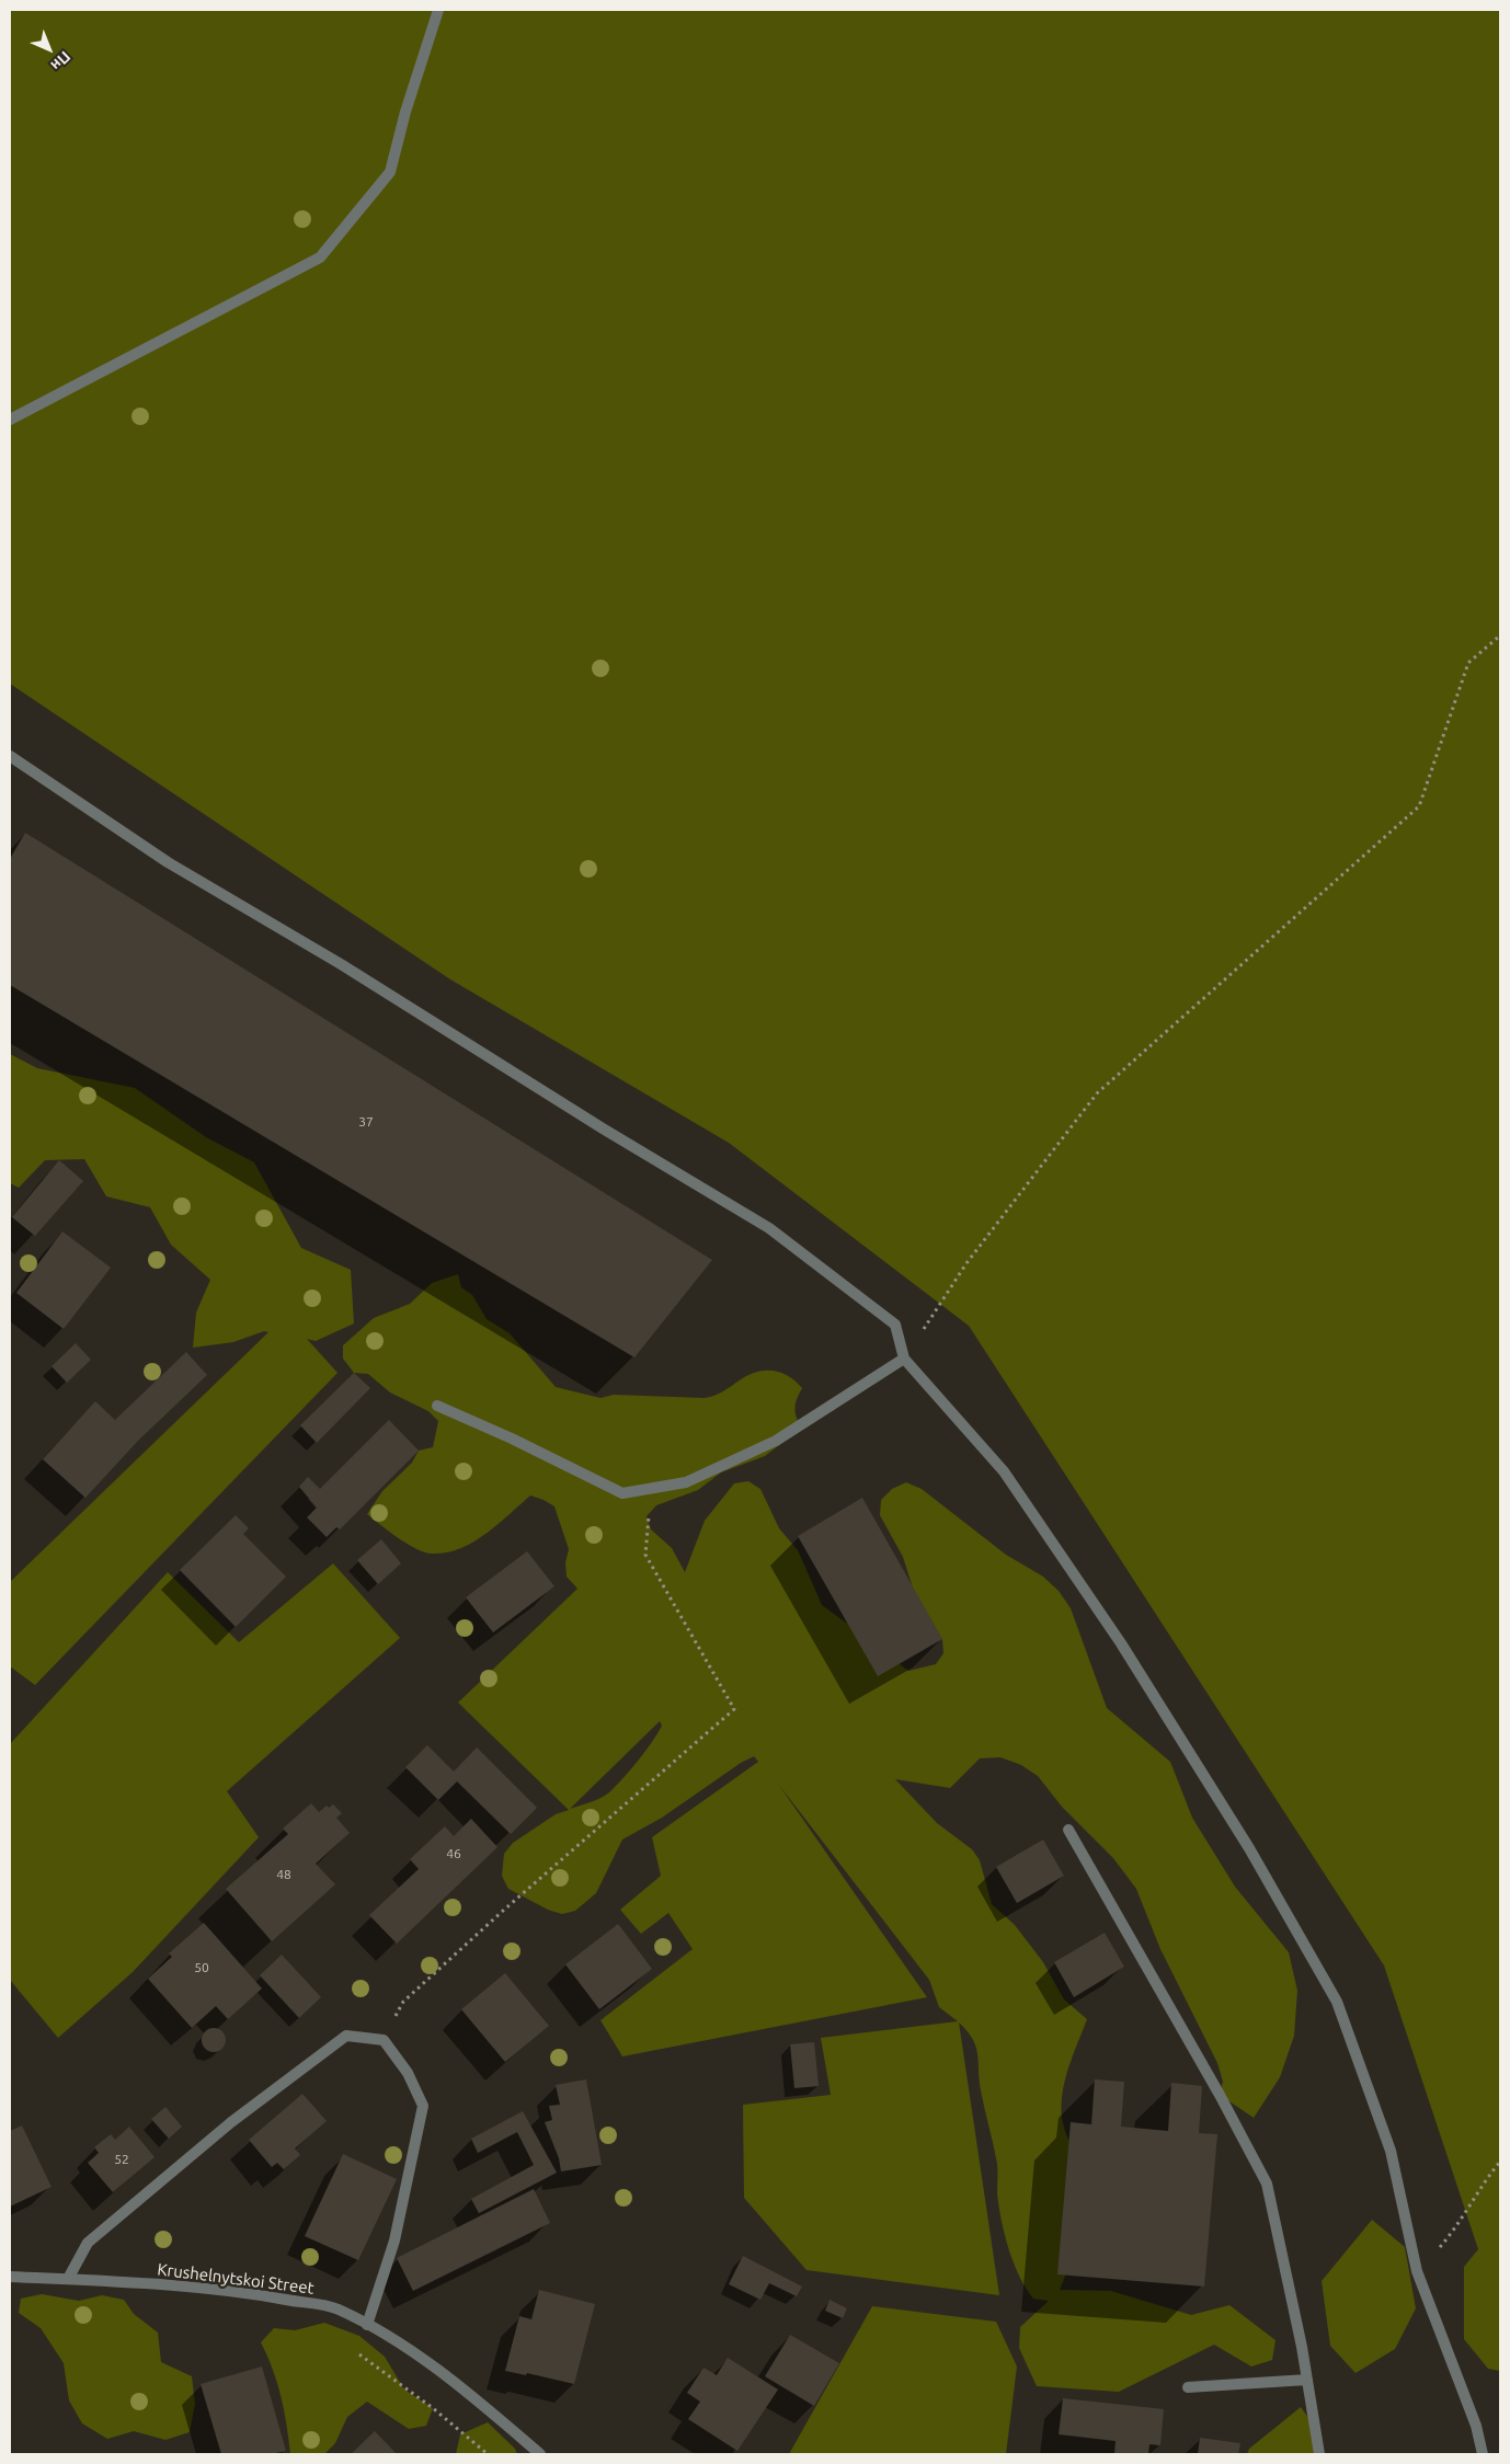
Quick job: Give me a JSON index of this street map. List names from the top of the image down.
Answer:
{
  "streets": {
    "street": ["Krushelnytskoi Street"]
  },
  "house_numbers": [
    "37",
    "46",
    "48",
    "50",
    "52"
  ],
  "north": "bottom right"
}
